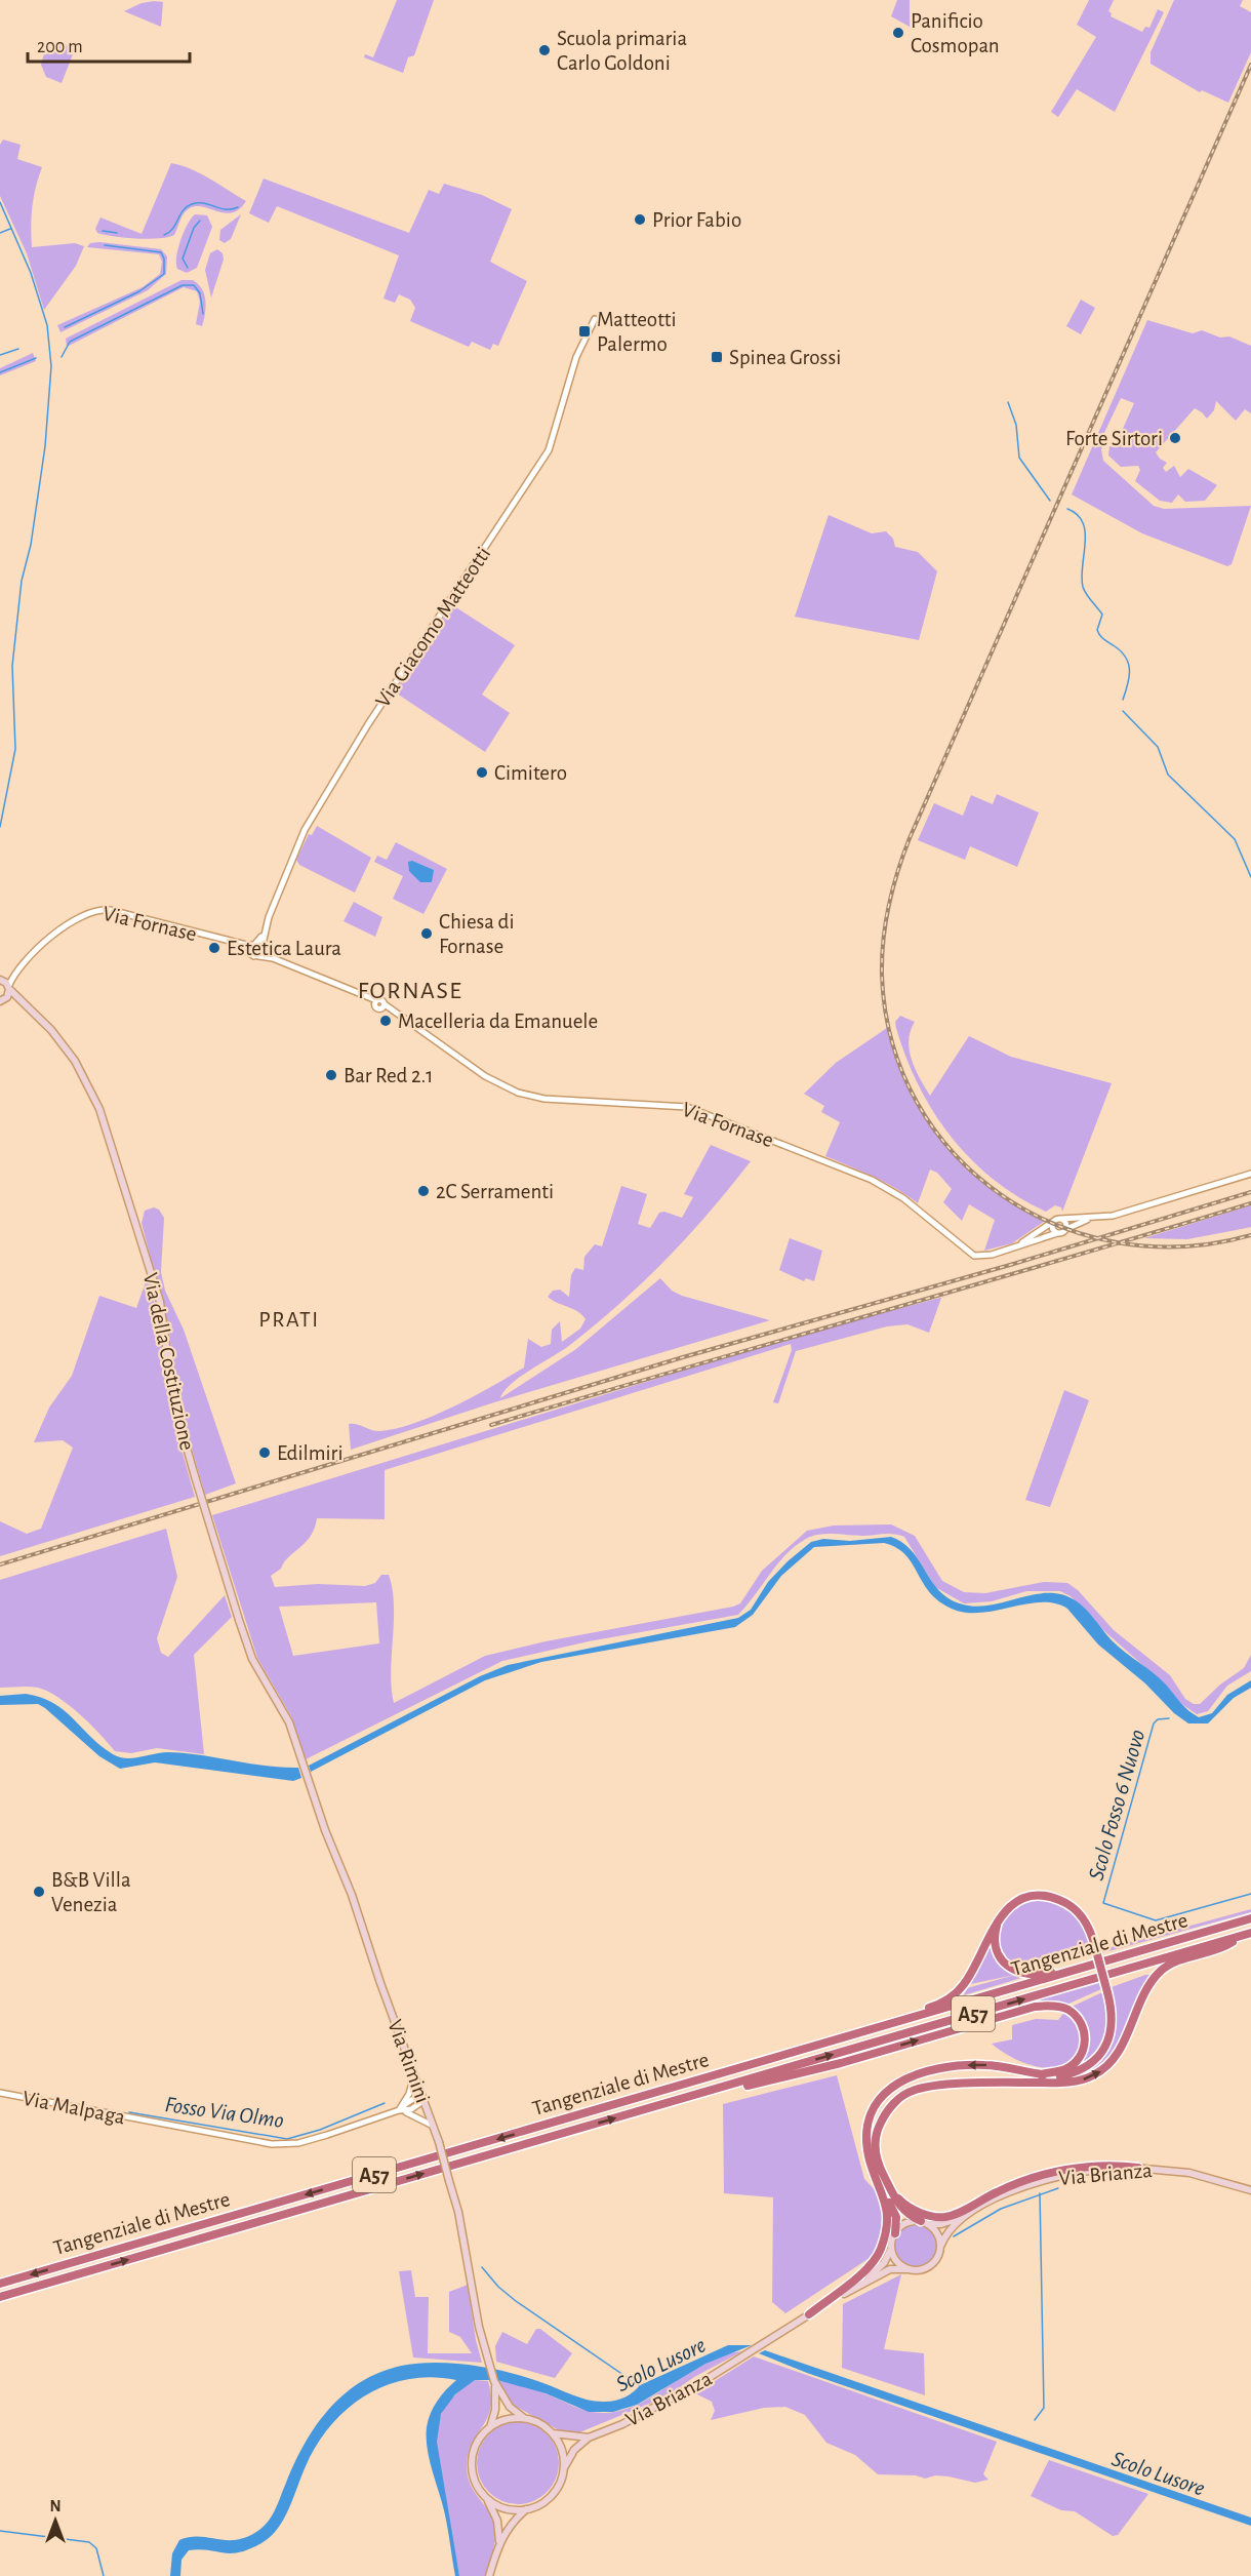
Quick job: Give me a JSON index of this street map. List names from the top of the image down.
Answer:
{
  "streets": {
    "highway": ["Tangenziale di Mestre", "A57"],
    "main road": ["Via della Costituzione", "Via Rimini", "Via Brianza"],
    "street": ["Via Giacomo Matteotti", "Via Fornase", "Via Malpaga"]
  },
  "crossings": [
    ["Via Giacomo Matteotti", "Via Fornase"],
    ["Via Fornase", "Via della Costituzione"],
    ["Via della Costituzione", "Via Rimini"],
    ["Tangenziale di Mestre", "A57"],
    ["A57", "Via Brianza"]
  ],
  "districts": ["FORNASE", "PRATI"],
  "water": ["Scolo Fosso 6 Nuovo", "Fosso Via Olmo", "Scolo Lusore"],
  "places": {
    "other": [
      "Panificio Cosmopan",
      "Scuola primaria Carlo Goldoni",
      "Prior Fabio",
      "Forte Sirtori",
      "Cimitero",
      "Chiesa di Fornase",
      "Estetica Laura",
      "Macelleria da Emanuele",
      "Bar Red 2.1",
      "2C Serramenti",
      "Edilmiri",
      "B&B Villa Venezia"
    ],
    "transit": ["Matteotti Palermo", "Spinea Grossi"]
  },
  "scale_bar": "200 m",
  "north": "top"
}
